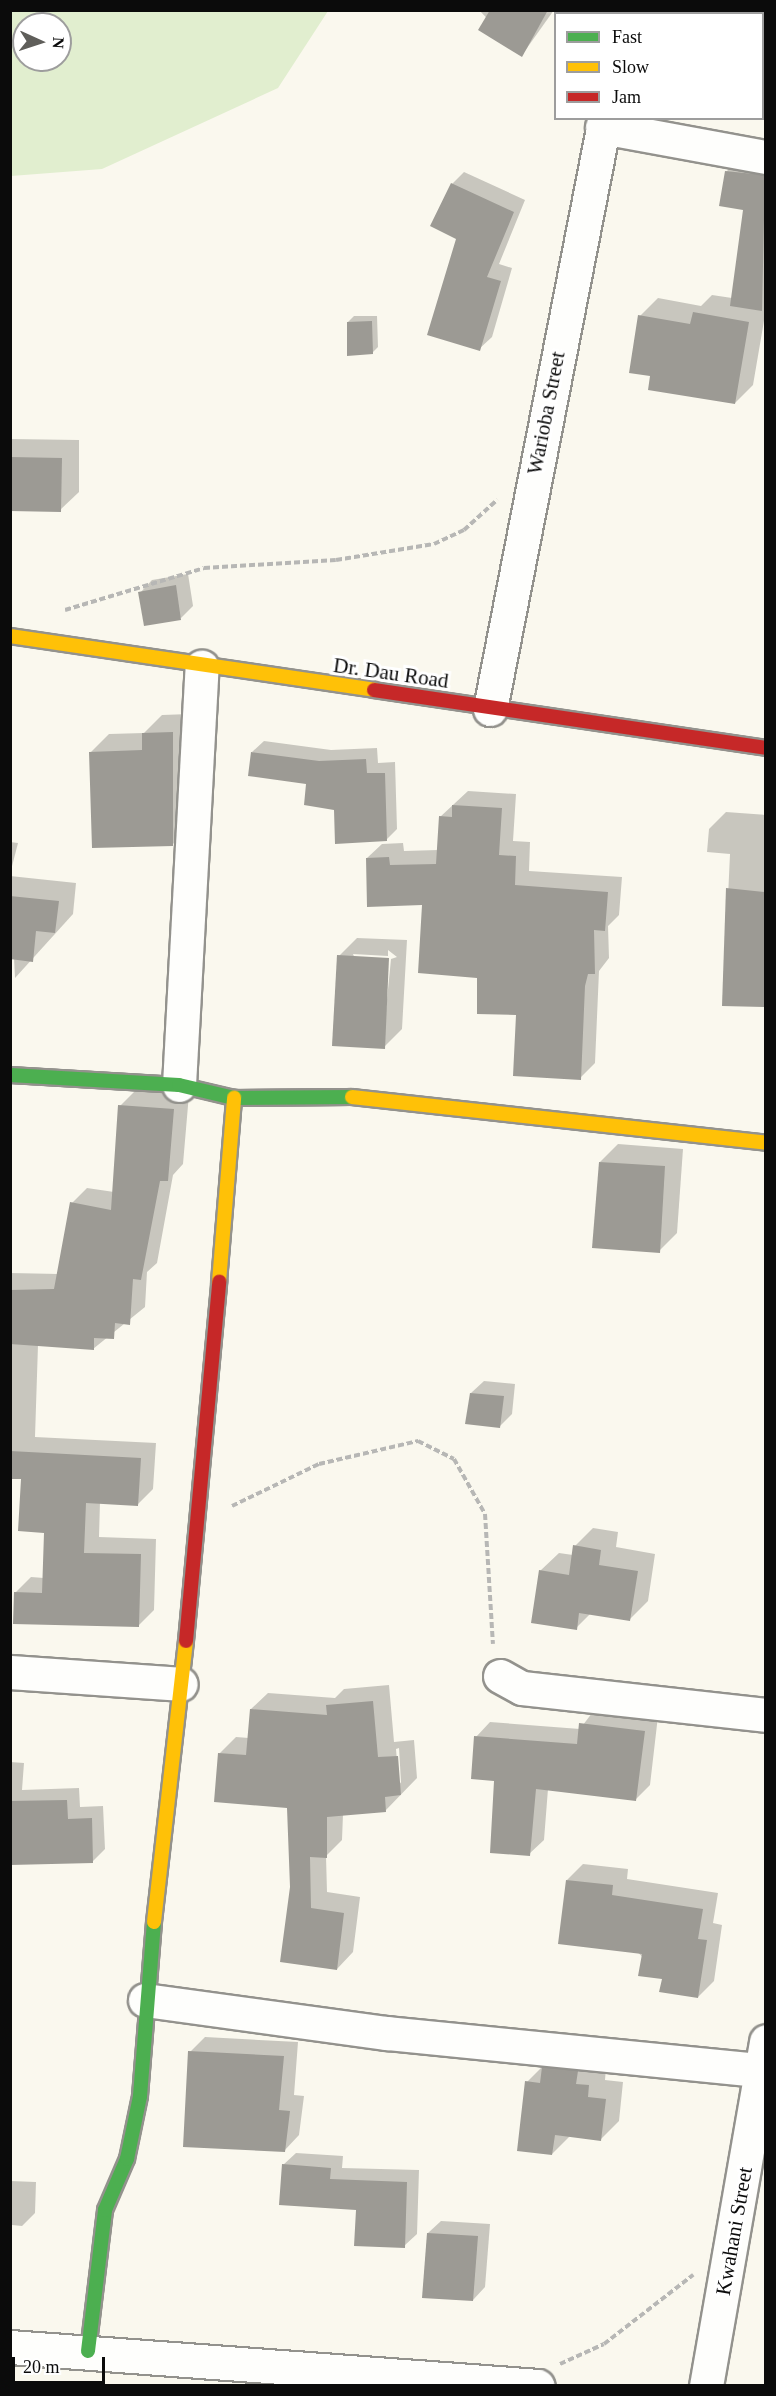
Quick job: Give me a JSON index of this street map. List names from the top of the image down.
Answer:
{
  "streets": {
    "street": ["Warioba Street", "Dr. Dau Road", "Kwahani Street"]
  },
  "crossings": [
    ["Warioba Street", "Dr. Dau Road"]
  ],
  "legend": ["Fast", "Slow", "Jam"],
  "scale_bar": "20 m",
  "north": "right"
}
